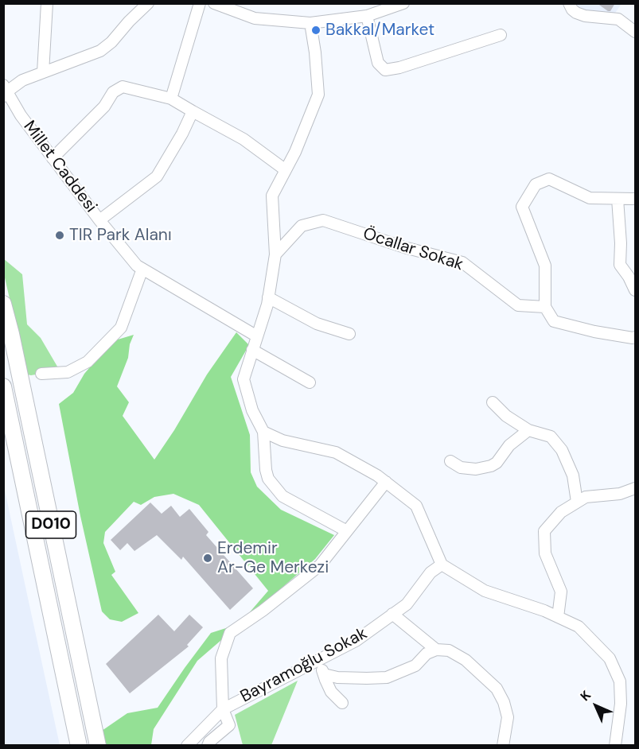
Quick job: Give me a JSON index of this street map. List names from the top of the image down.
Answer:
{
  "streets": {
    "highway": ["D010"],
    "street": ["Millet Caddesi", "Öcallar Sokak", "Bayramoğlu Sokak"]
  },
  "places": ["Bakkal/Market", "TIR Park Alanı", "Erdemir Ar-Ge Merkezi"],
  "north": "top left"
}
